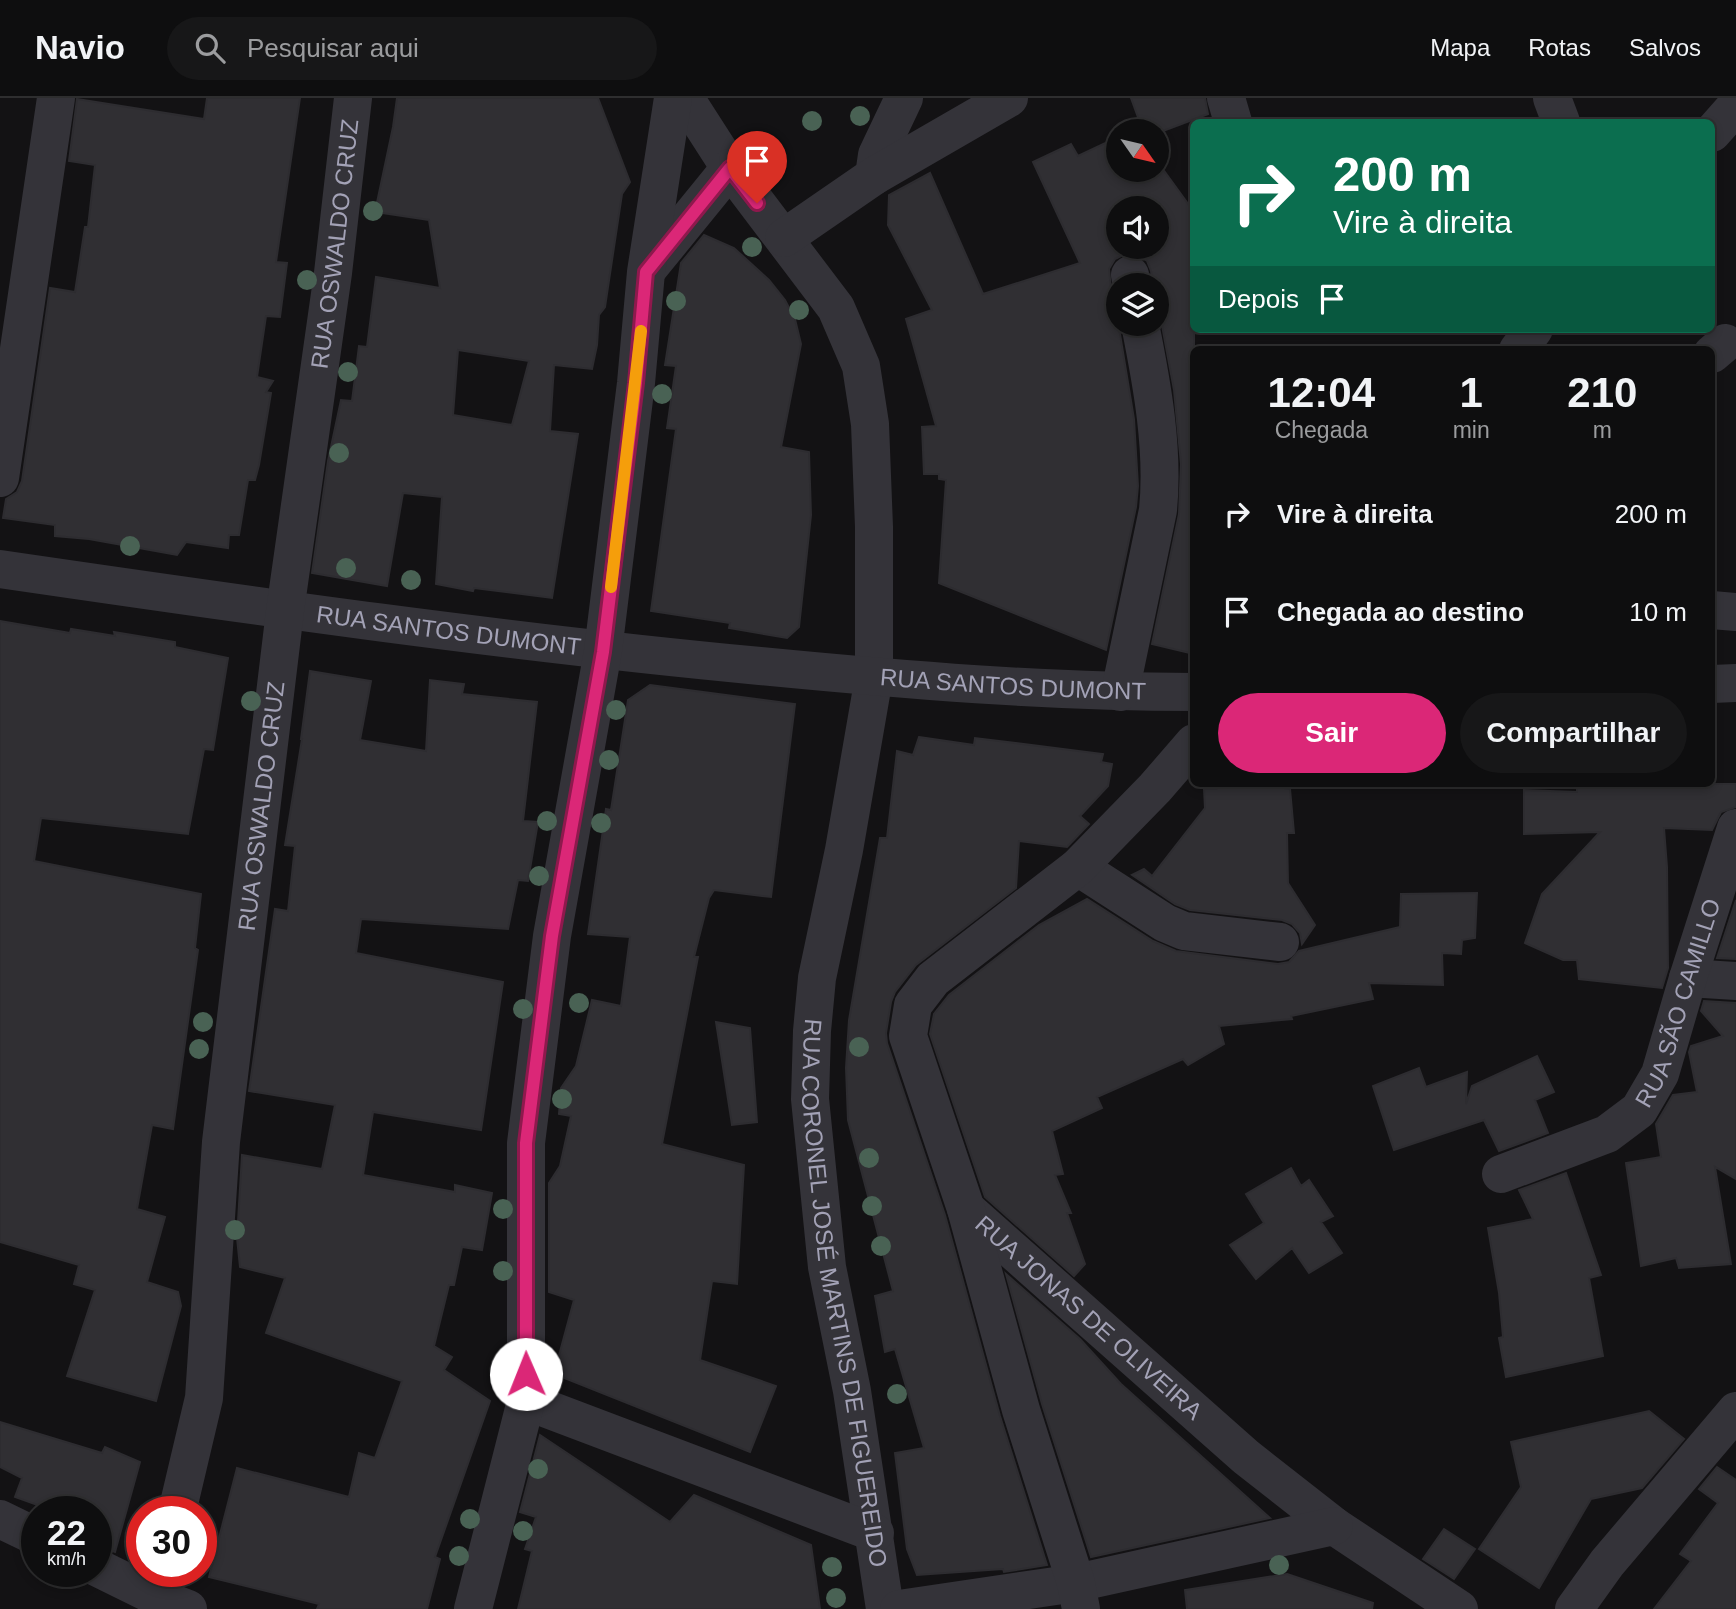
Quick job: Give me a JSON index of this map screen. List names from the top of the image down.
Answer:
{
  "streets": {
    "street": [
      "RUA OSWALDO CRUZ",
      "RUA SANTOS DUMONT",
      "RUA SÃO CAMILLO",
      "RUA CORONEL JOSÉ MARTINS DE FIGUEREIDO",
      "RUA JONAS DE OLIVEIRA"
    ]
  },
  "crossings": [
    ["RUA OSWALDO CRUZ", "RUA SANTOS DUMONT"],
    ["RUA SANTOS DUMONT", "RUA CORONEL JOSÉ MARTINS DE FIGUEREIDO"]
  ],
  "north": "bottom right",
  "page": {
    "header": "Navio",
    "search": "Pesquisar aqui",
    "nav": ["Mapa", "Rotas", "Salvos"],
    "turn": ["200 m", "Vire à direita"],
    "then": "Depois",
    "eta": [
      "12:04",
      "Chegada",
      "1",
      "min",
      "210",
      "m"
    ],
    "list": [
      {
        "name": "Vire à direita",
        "value": "200 m"
      },
      {
        "name": "Chegada ao destino",
        "value": "10 m"
      }
    ],
    "buttons": ["Sair", "Compartilhar"],
    "speed": "22 km/h",
    "limit": "30"
  }
}
